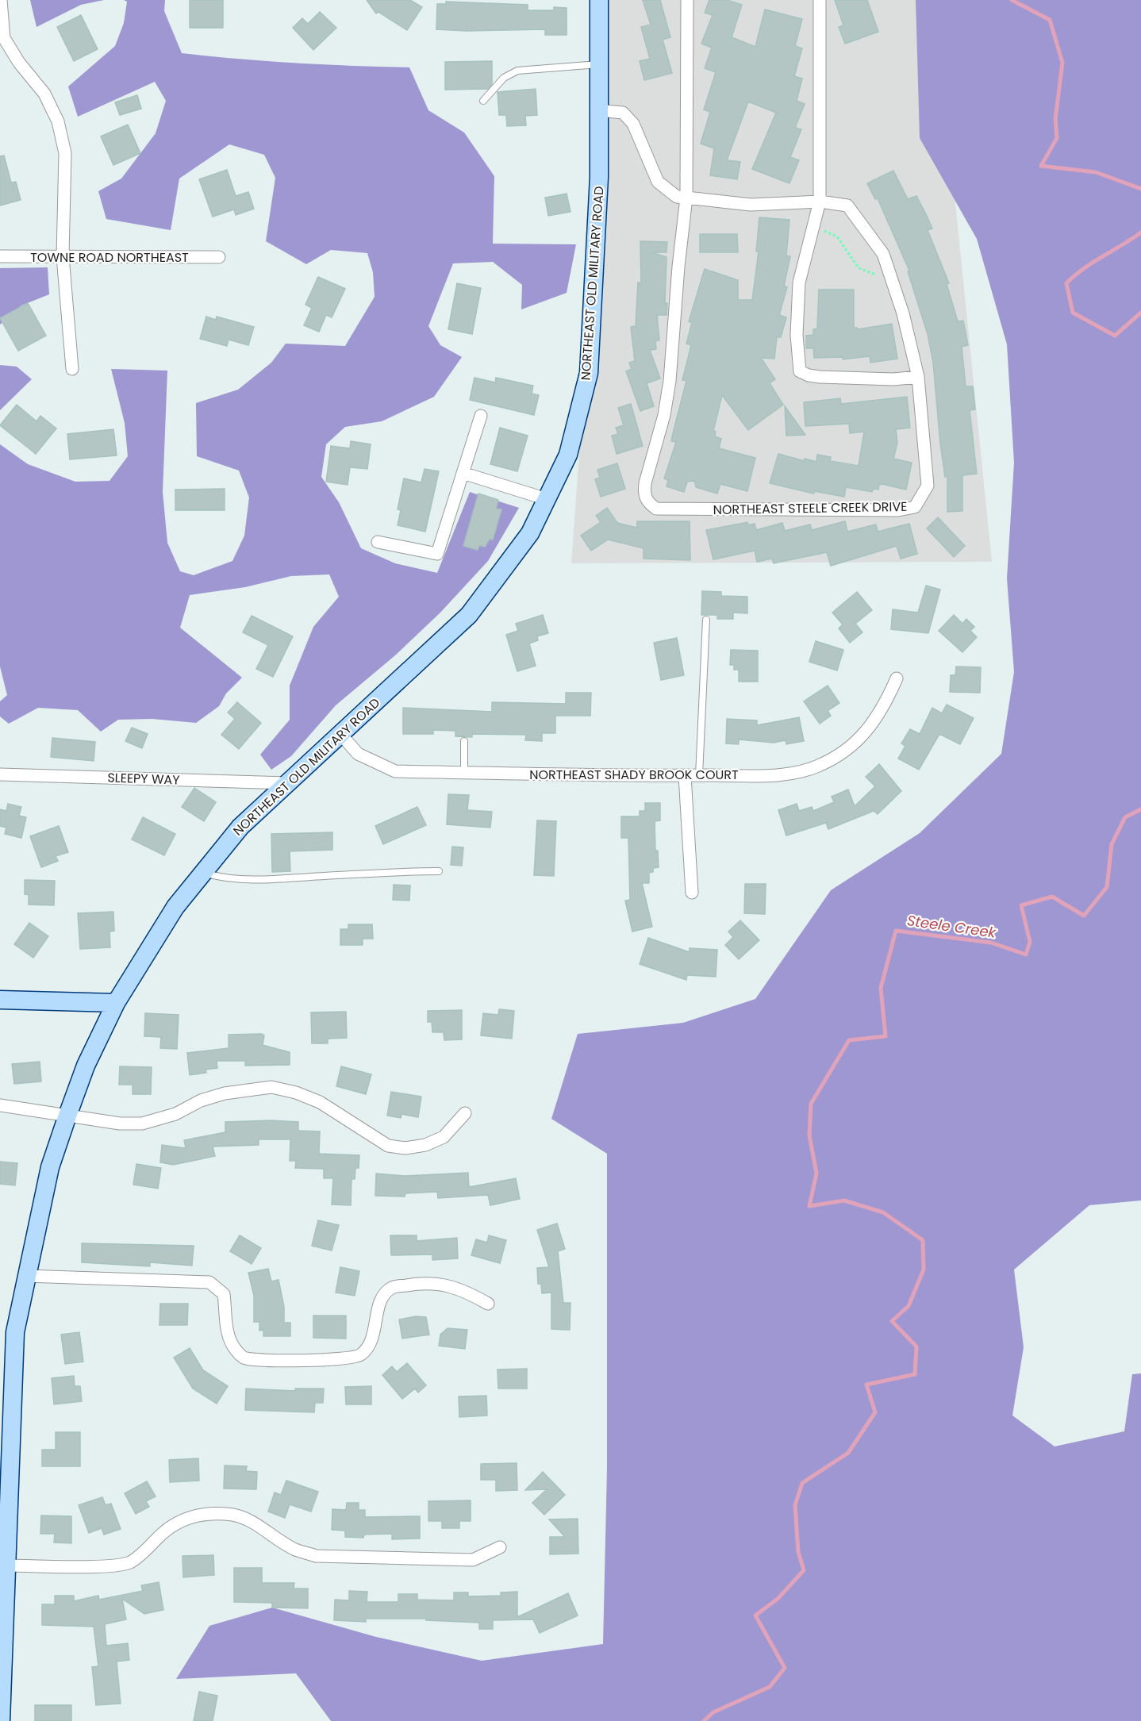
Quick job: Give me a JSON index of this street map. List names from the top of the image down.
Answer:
{
  "streets": {
    "street": [
      "TOWNE ROAD NORTHEAST",
      "NORTHEAST OLD MILITARY ROAD",
      "NORTHEAST STEELE CREEK DRIVE",
      "NORTHEAST SHADY BROOK COURT",
      "SLEEPY WAY"
    ]
  },
  "crossings": [
    ["NORTHEAST OLD MILITARY ROAD", "NORTHEAST STEELE CREEK DRIVE"],
    ["NORTHEAST OLD MILITARY ROAD", "NORTHEAST SHADY BROOK COURT"],
    ["NORTHEAST OLD MILITARY ROAD", "SLEEPY WAY"]
  ],
  "water": ["Steele Creek"]
}
